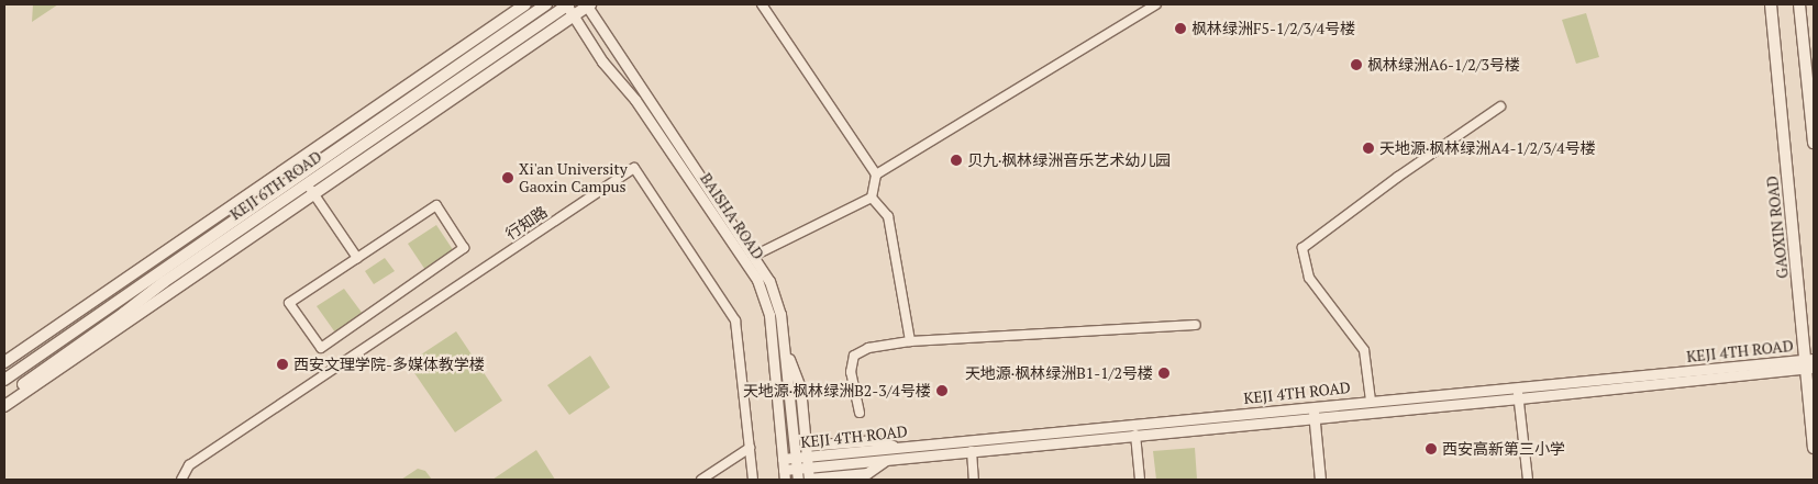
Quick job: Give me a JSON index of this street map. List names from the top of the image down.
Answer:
{
  "streets": {
    "main road": ["KEJI 6TH ROAD", "GAOXIN ROAD"],
    "street": ["BAISHA ROAD", "行知路", "KEJI 4TH ROAD"]
  },
  "crossings": [
    ["KEJI 6TH ROAD", "BAISHA ROAD"],
    ["BAISHA ROAD", "KEJI 4TH ROAD"],
    ["GAOXIN ROAD", "KEJI 4TH ROAD"]
  ],
  "places": [
    "枫林绿洲F5-1/2/3/4号楼",
    "枫林绿洲A6-1/2/3号楼",
    "天地源·枫林绿洲A4-1/2/3/4号楼",
    "贝九·枫林绿洲音乐艺术幼儿园",
    "Xi'an University Gaoxin Campus",
    "西安文理学院-多媒体教学楼",
    "天地源·枫林绿洲B1-1/2号楼",
    "天地源·枫林绿洲B2-3/4号楼",
    "西安高新第三小学"
  ]
}
